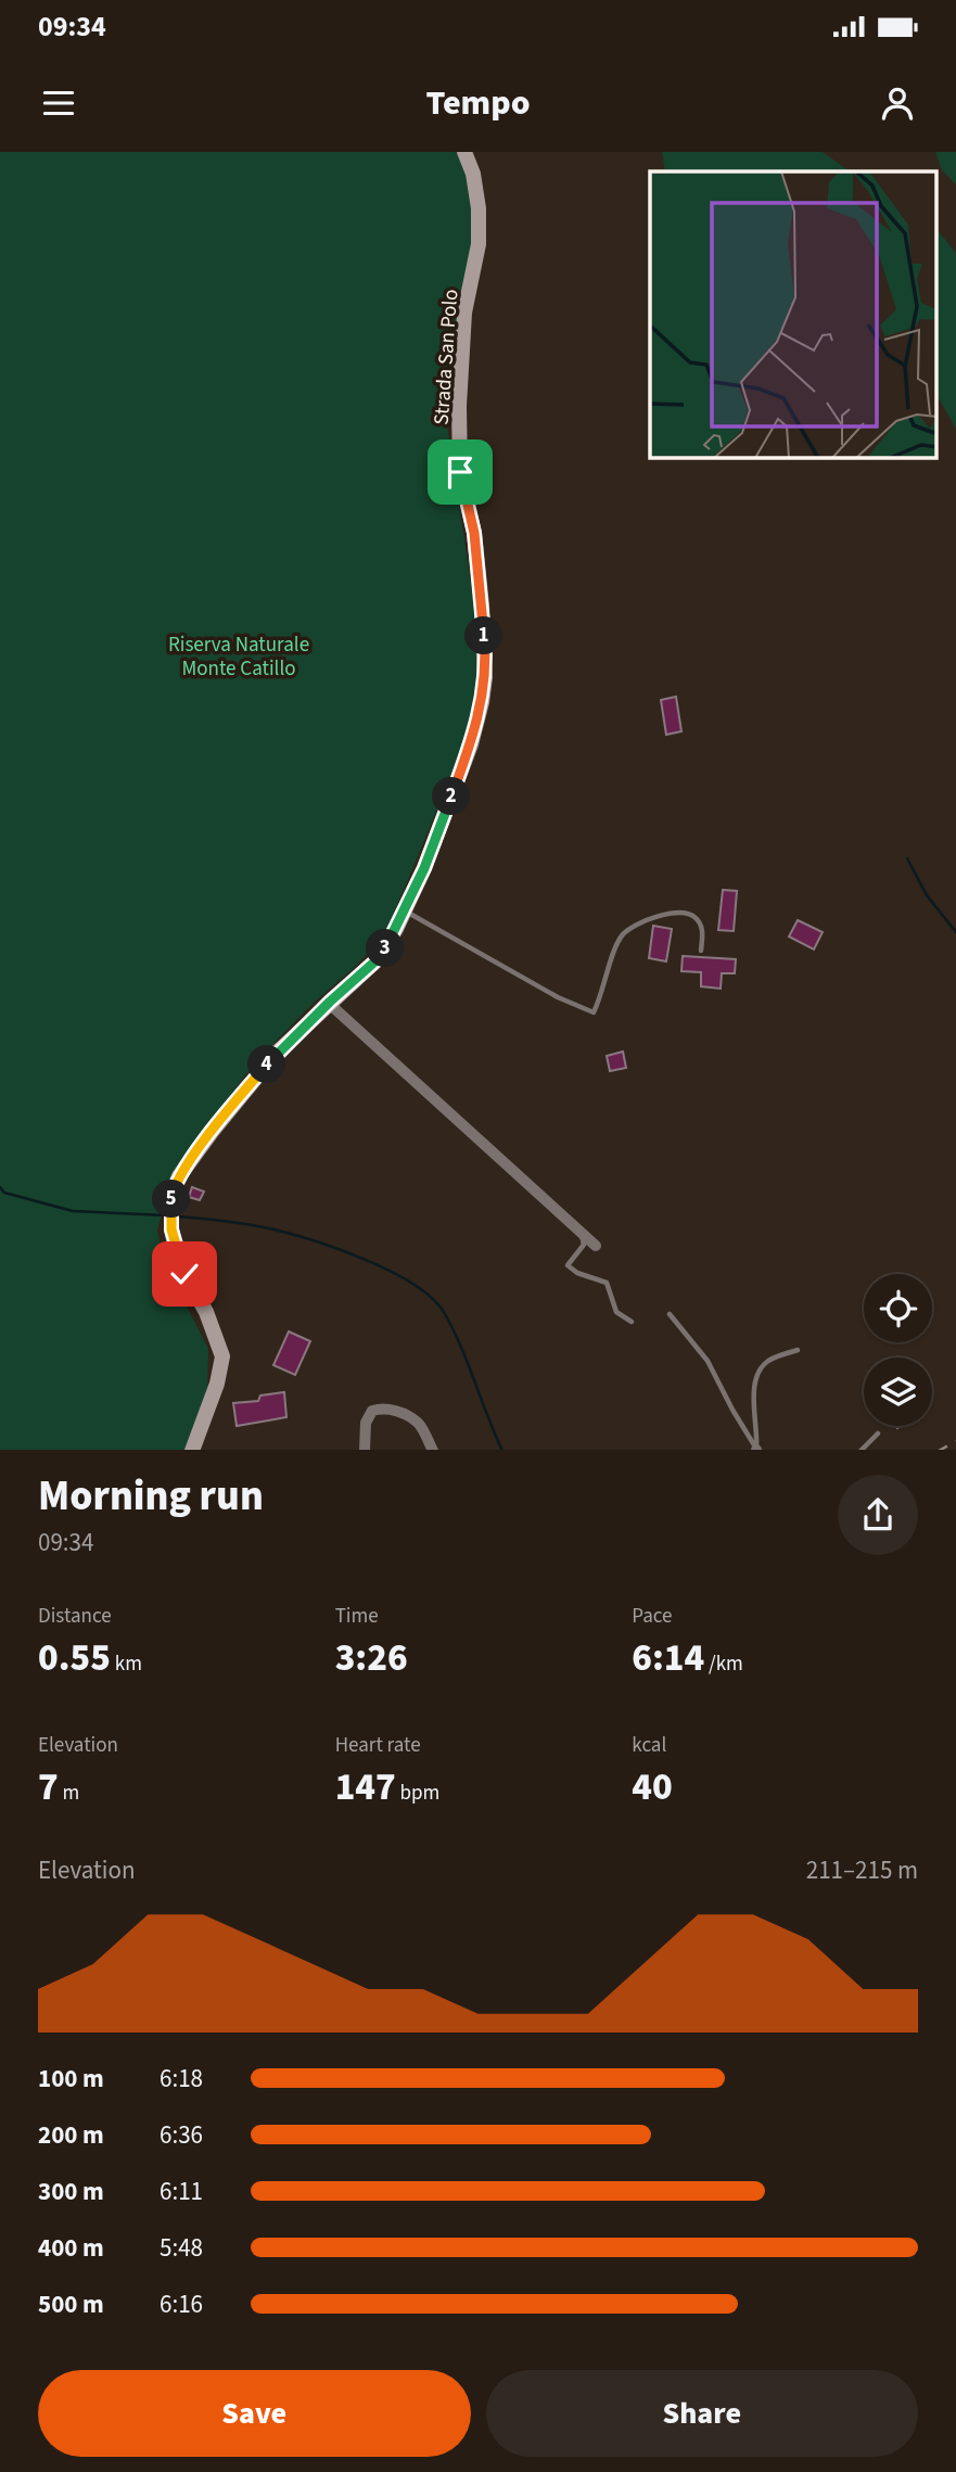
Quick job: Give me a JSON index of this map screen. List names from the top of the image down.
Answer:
{
  "streets": {
    "street": ["Strada San Polo"]
  },
  "parks": ["Riserva Naturale Monte Catillo"],
  "page": {
    "status": "09:34",
    "header": "Tempo",
    "pins": [
      "1",
      "2",
      "3",
      "4",
      "5"
    ],
    "heading": ["Morning run", "09:34"],
    "stats": [
      ["Distance", "0.55 km"],
      ["Time", "3:26"],
      ["Pace", "6:14 /km"],
      ["Elevation", "7 m"],
      ["Heart rate", "147 bpm"],
      ["kcal", "40"]
    ],
    "chart": ["Elevation", "211–215 m"],
    "list": [
      {
        "name": "100 m",
        "note": "6:18"
      },
      {
        "name": "200 m",
        "note": "6:36"
      },
      {
        "name": "300 m",
        "note": "6:11"
      },
      {
        "name": "400 m",
        "note": "5:48"
      },
      {
        "name": "500 m",
        "note": "6:16"
      }
    ],
    "buttons": ["Save", "Share"]
  }
}
